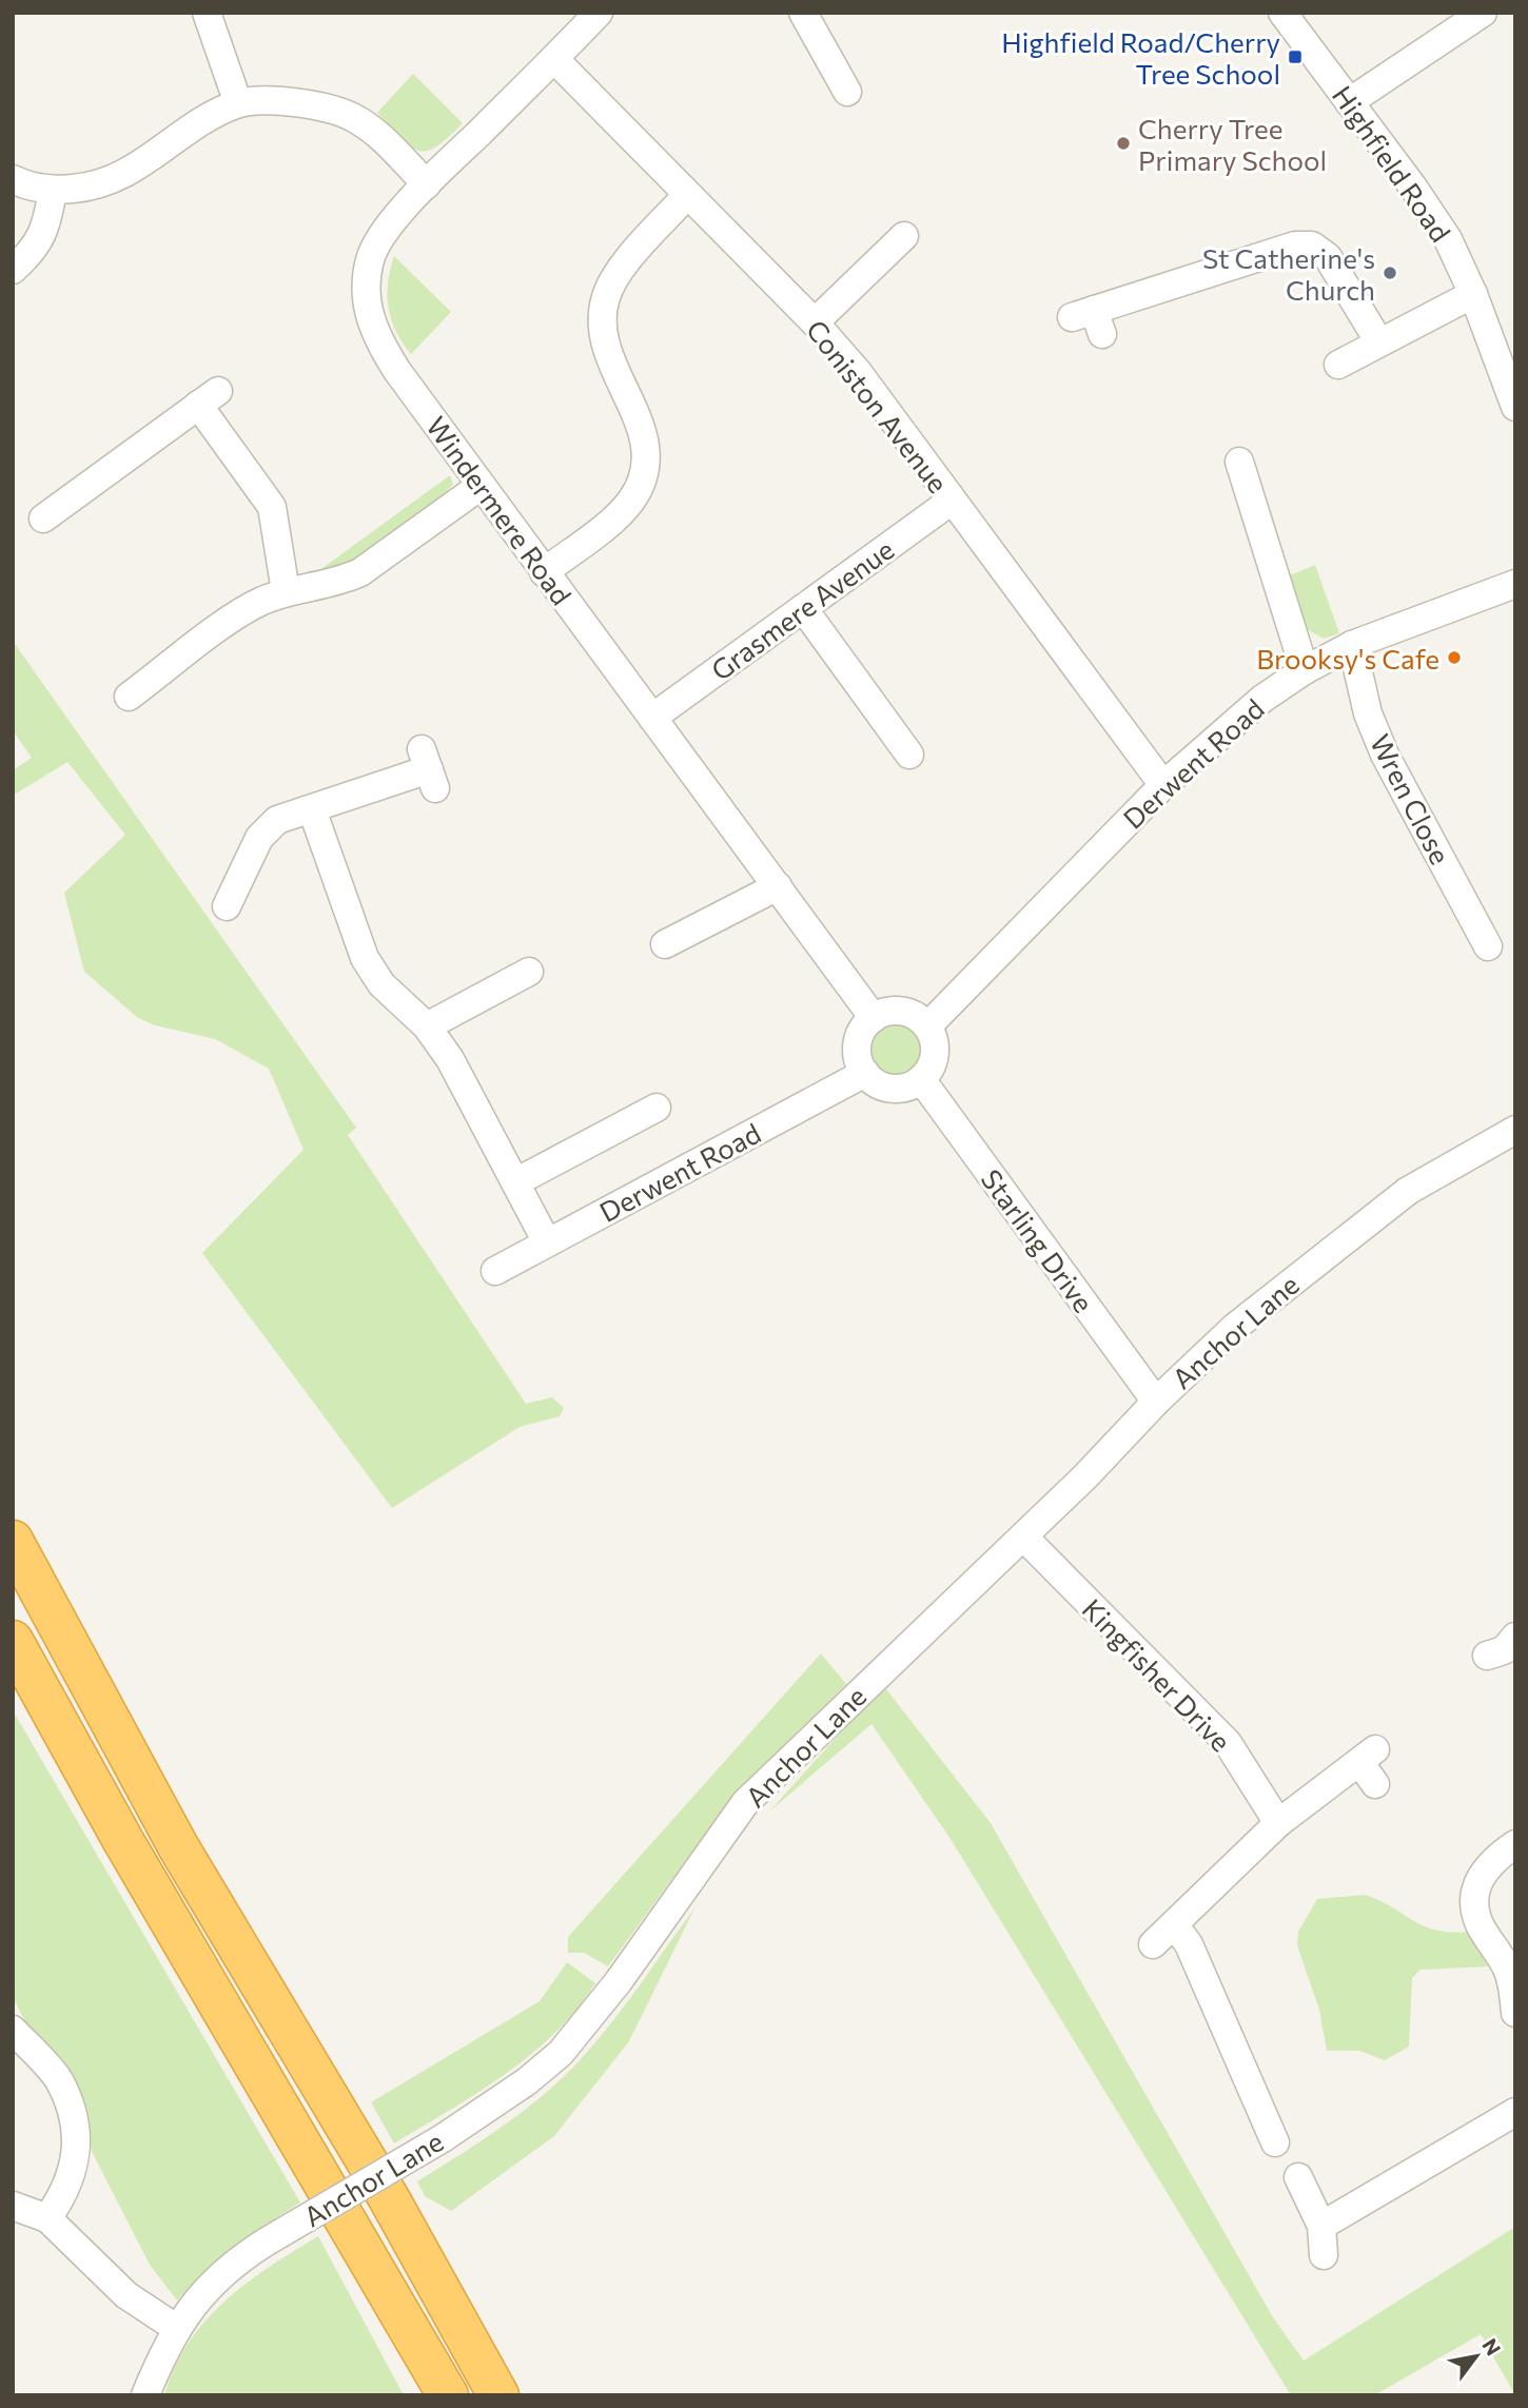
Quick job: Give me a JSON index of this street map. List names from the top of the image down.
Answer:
{
  "streets": {
    "street": [
      "Highfield Road",
      "Coniston Avenue",
      "Windermere Road",
      "Grasmere Avenue",
      "Derwent Road",
      "Wren Close",
      "Starling Drive",
      "Anchor Lane",
      "Kingfisher Drive"
    ]
  },
  "crossings": [
    ["Coniston Avenue", "Windermere Road"],
    ["Coniston Avenue", "Grasmere Avenue"],
    ["Coniston Avenue", "Derwent Road"],
    ["Windermere Road", "Grasmere Avenue"],
    ["Windermere Road", "Derwent Road"],
    ["Windermere Road", "Starling Drive"],
    ["Derwent Road", "Wren Close"],
    ["Derwent Road", "Starling Drive"],
    ["Starling Drive", "Anchor Lane"],
    ["Anchor Lane", "Kingfisher Drive"]
  ],
  "places": {
    "transit": ["Highfield Road/Cherry Tree School"],
    "other": ["Cherry Tree Primary School", "St Catherine's Church", "Brooksy's Cafe"]
  },
  "north": "top right"
}
